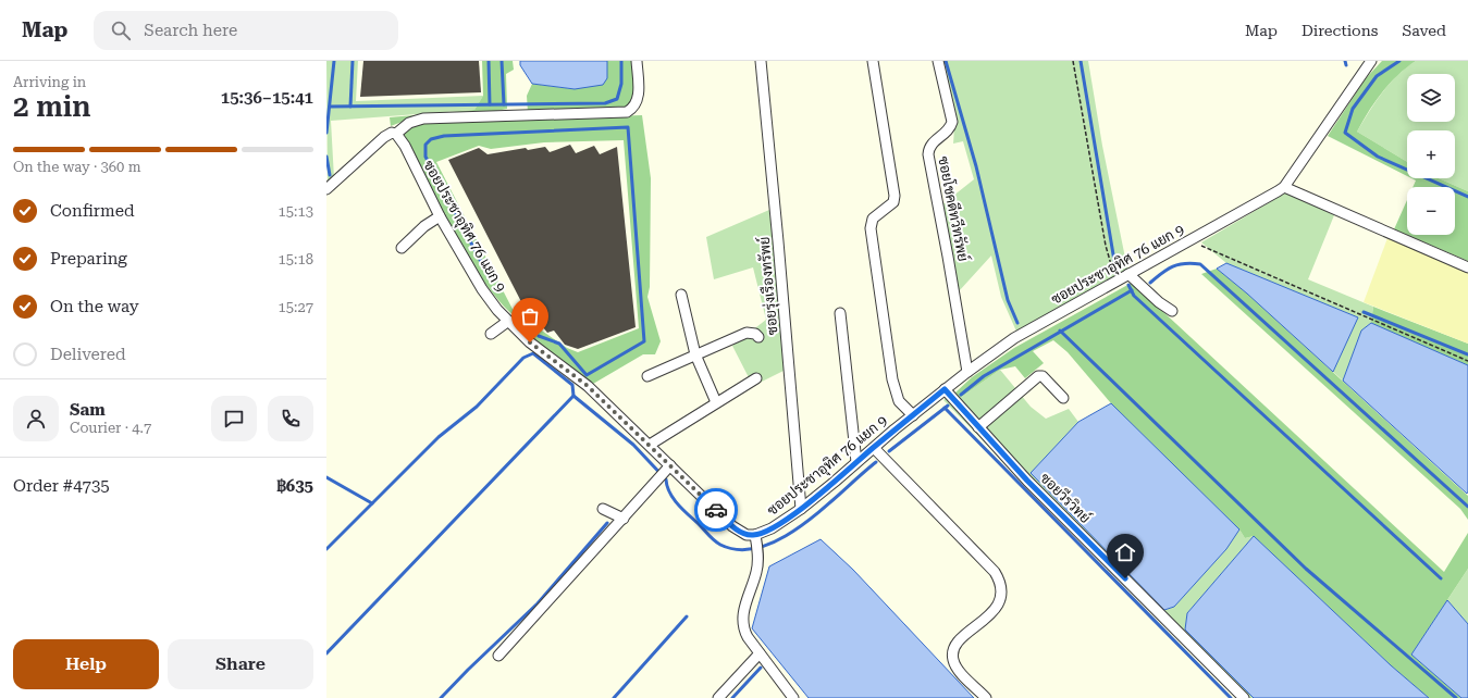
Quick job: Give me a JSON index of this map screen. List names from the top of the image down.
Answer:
{
  "streets": {
    "street": [
      "ซอยโชคดีทวีทรัพย์",
      "ซอยประชาอุทิศ 76 แยก 9",
      "ซอยรุ่งเรืองทรัพย์",
      "ซอยวีรวิทย์"
    ]
  },
  "crossings": [
    ["ซอยโชคดีทวีทรัพย์", "ซอยประชาอุทิศ 76 แยก 9"],
    ["ซอยประชาอุทิศ 76 แยก 9", "ซอยรุ่งเรืองทรัพย์"],
    ["ซอยประชาอุทิศ 76 แยก 9", "ซอยวีรวิทย์"]
  ],
  "page": {
    "header": "Map",
    "search": "Search here",
    "nav": ["Map", "Directions", "Saved"],
    "heading": ["2 min", "Arriving in", "15:36–15:41"],
    "panel": [
      "Sam",
      "Courier · 4.7",
      "Order #4735",
      "฿635"
    ],
    "map_buttons": ["+", "−"],
    "bar": "On the way · 360 m",
    "list": [
      ["Confirmed", "15:13"],
      ["Preparing", "15:18"],
      ["On the way", "15:27"],
      "Delivered"
    ],
    "buttons": ["Help", "Share"]
  }
}
